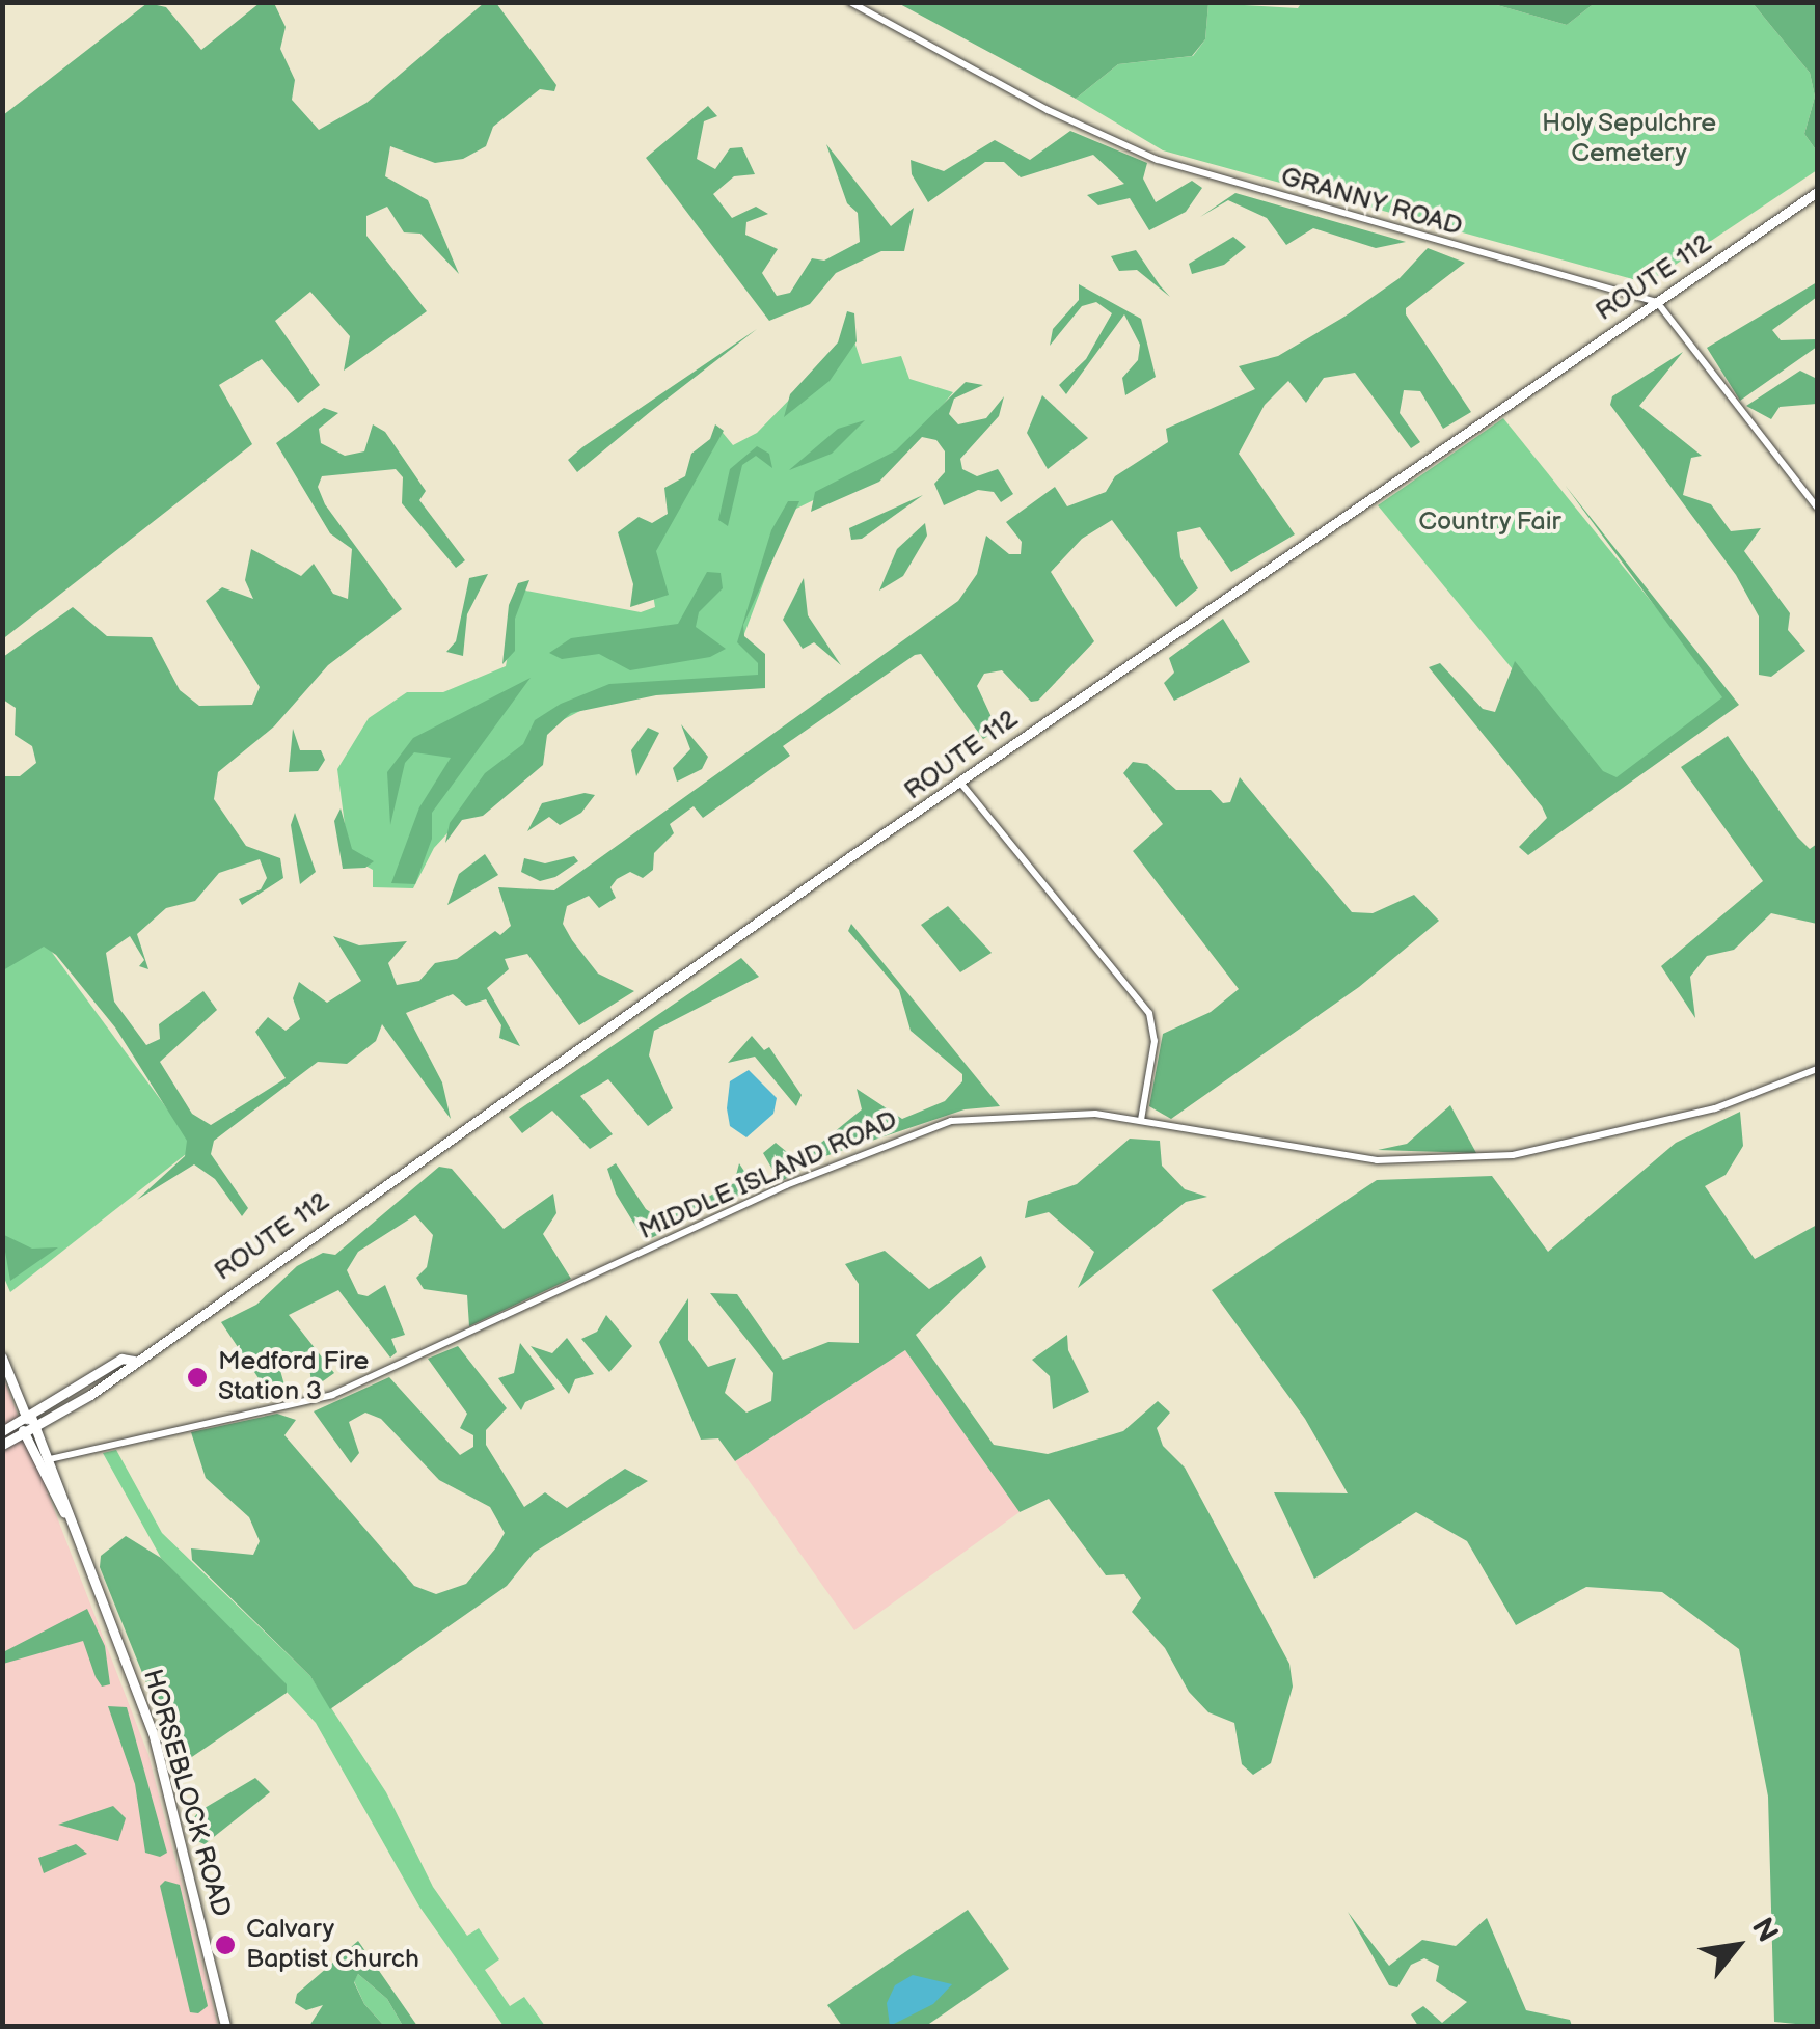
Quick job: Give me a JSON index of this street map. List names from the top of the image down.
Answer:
{
  "streets": {
    "main road": ["ROUTE 112", "HORSEBLOCK ROAD"],
    "street": ["GRANNY ROAD", "MIDDLE ISLAND ROAD"]
  },
  "crossings": [
    ["GRANNY ROAD", "ROUTE 112"],
    ["ROUTE 112", "HORSEBLOCK ROAD"],
    ["MIDDLE ISLAND ROAD", "HORSEBLOCK ROAD"]
  ],
  "parks": ["Holy Sepulchre Cemetery", "Country Fair"],
  "places": ["Medford Fire Station 3", "Calvary Baptist Church"],
  "north": "top right"
}
